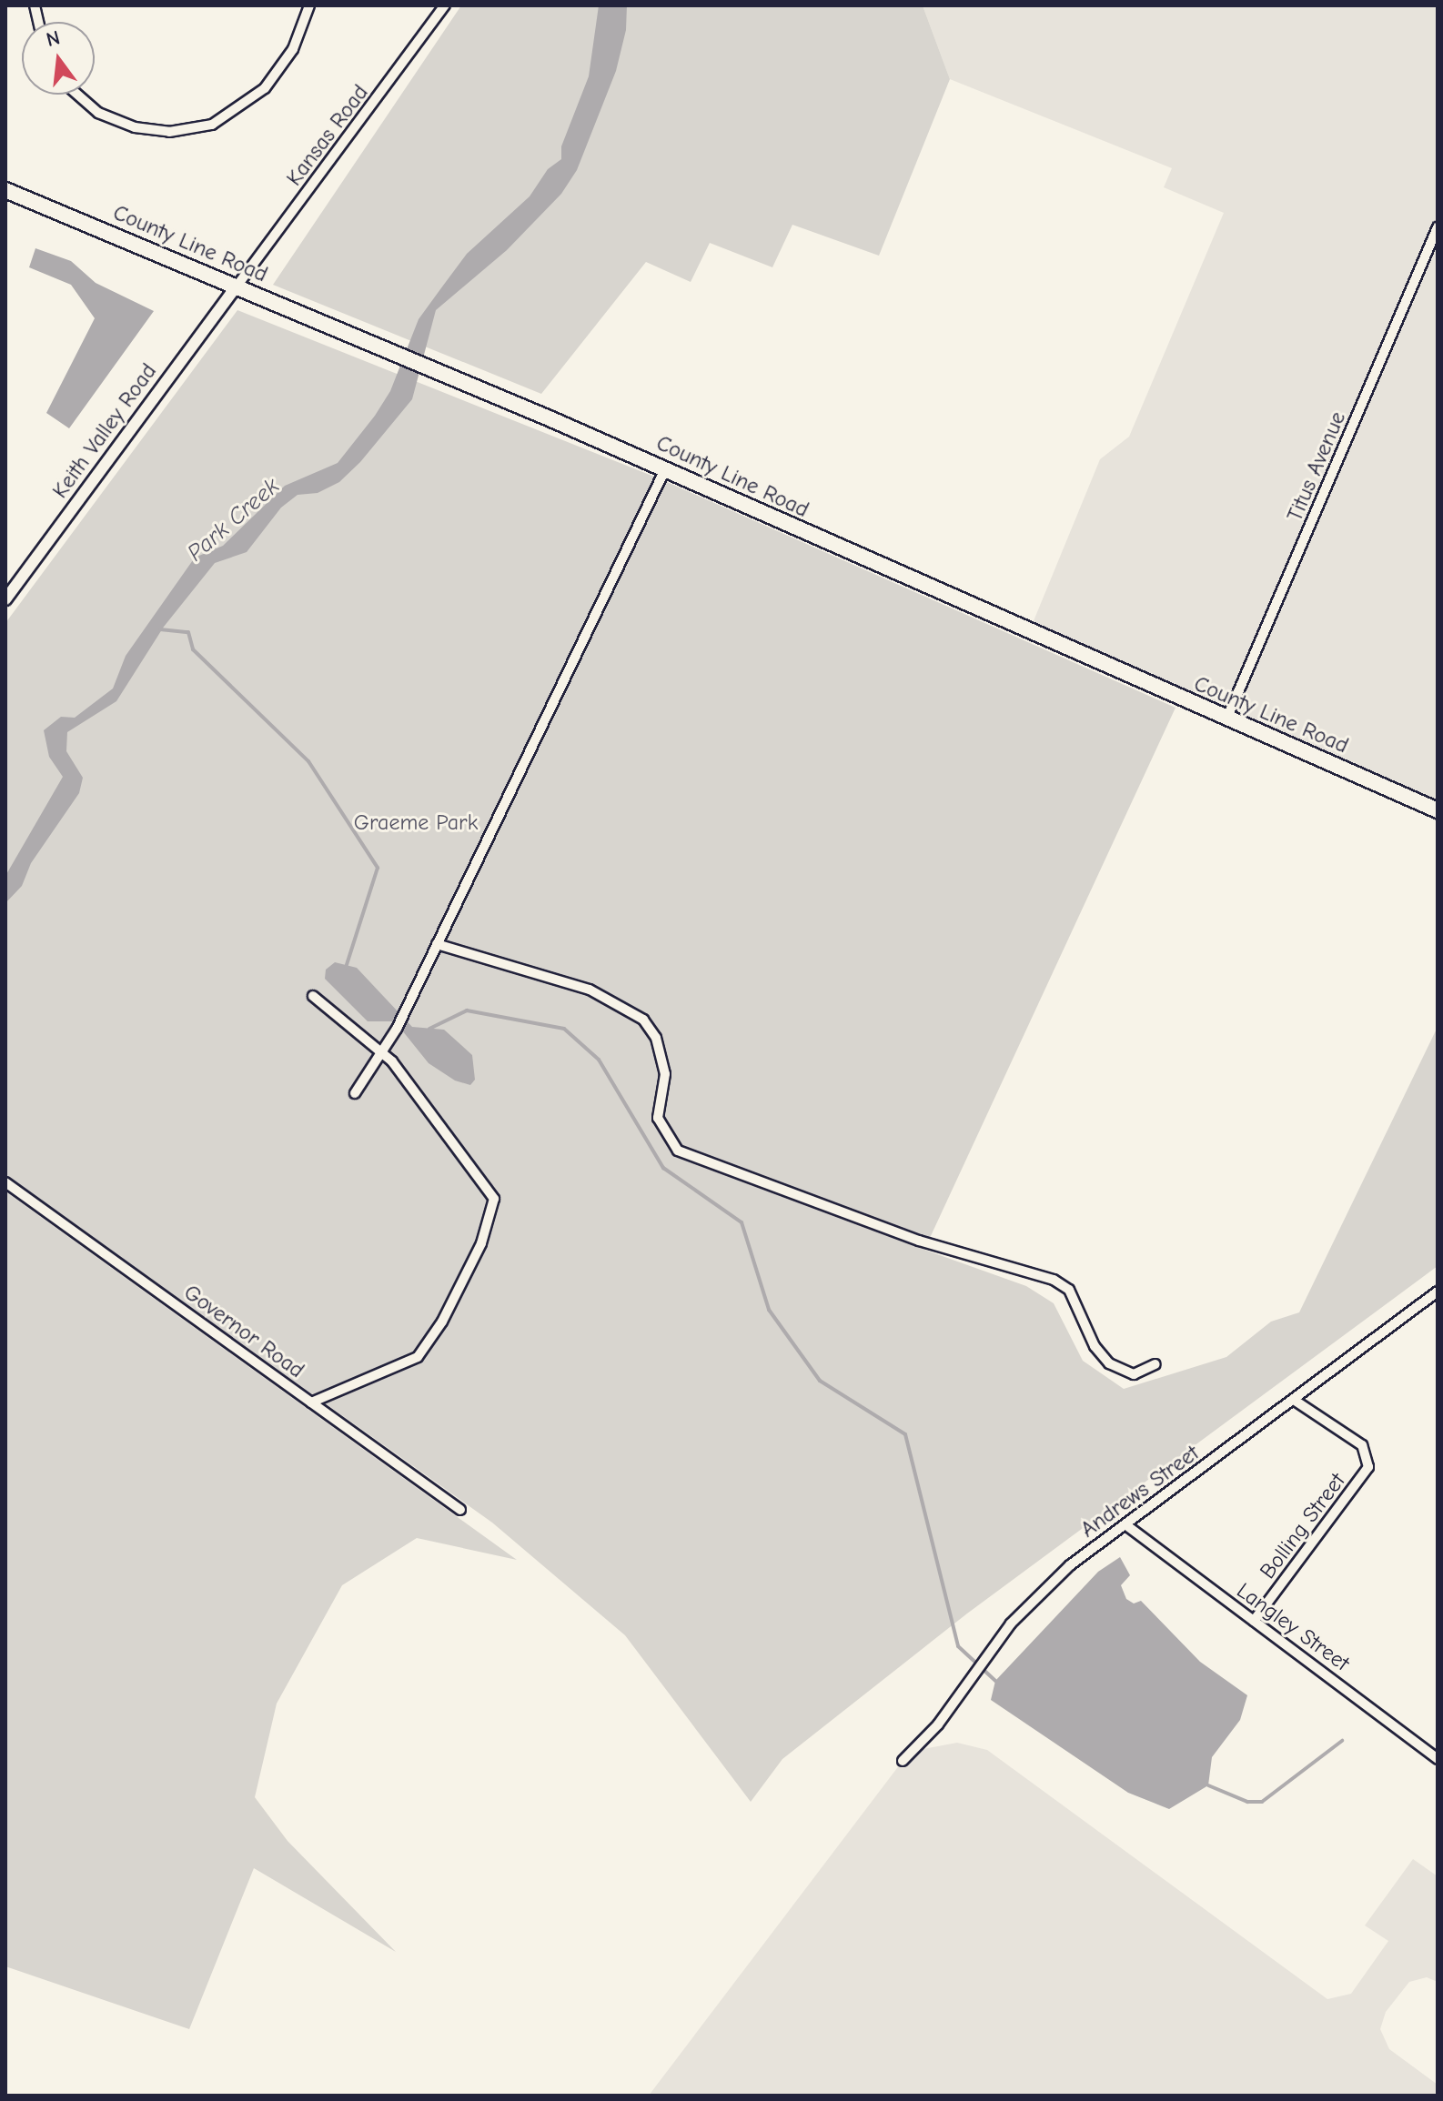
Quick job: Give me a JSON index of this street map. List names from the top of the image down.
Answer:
{
  "streets": {
    "main road": ["County Line Road"],
    "street": [
      "Kansas Road",
      "Keith Valley Road",
      "Titus Avenue",
      "Governor Road",
      "Andrews Street",
      "Bolling Street",
      "Langley Street"
    ]
  },
  "crossings": [
    ["Kansas Road", "County Line Road"],
    ["Kansas Road", "Keith Valley Road"],
    ["County Line Road", "Keith Valley Road"],
    ["County Line Road", "Titus Avenue"],
    ["Andrews Street", "Bolling Street"],
    ["Andrews Street", "Langley Street"],
    ["Bolling Street", "Langley Street"]
  ],
  "water": ["Park Creek"],
  "parks": ["Graeme Park"],
  "north": "top"
}
